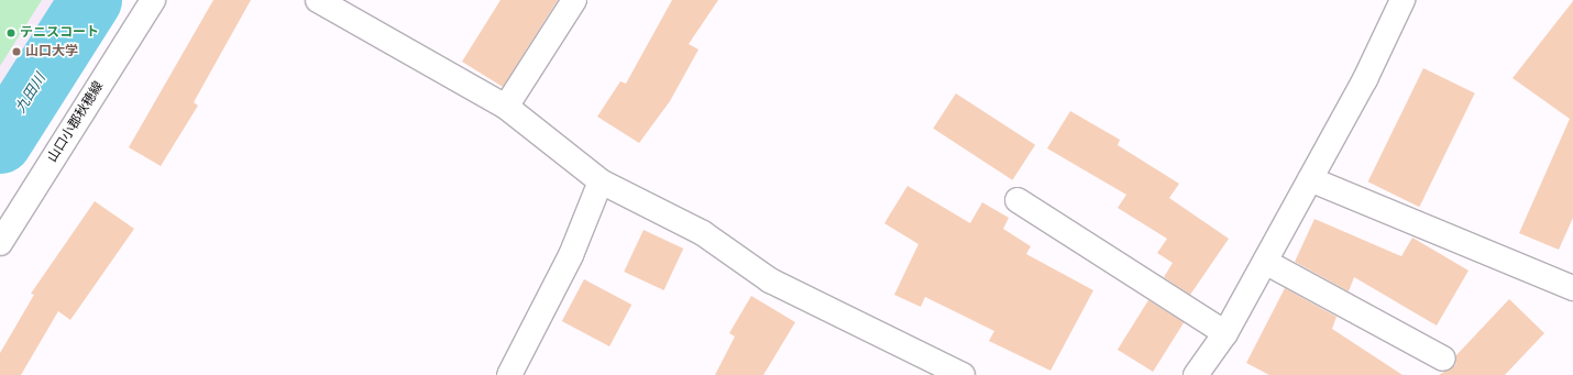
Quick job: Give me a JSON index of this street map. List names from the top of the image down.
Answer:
{
  "streets": {
    "street": ["山口小郡秋穂線"]
  },
  "water": ["九田川"],
  "places": ["テニスコート", "山口大学"]
}
